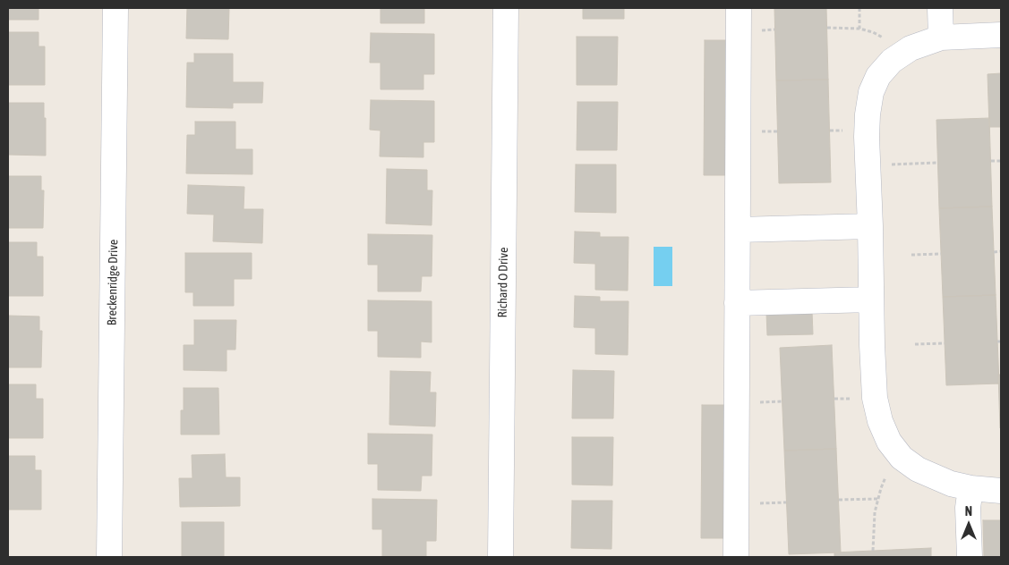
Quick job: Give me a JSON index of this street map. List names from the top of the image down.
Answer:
{
  "streets": {
    "street": ["Breckenridge Drive", "Richard O Drive"]
  },
  "north": "top"
}
